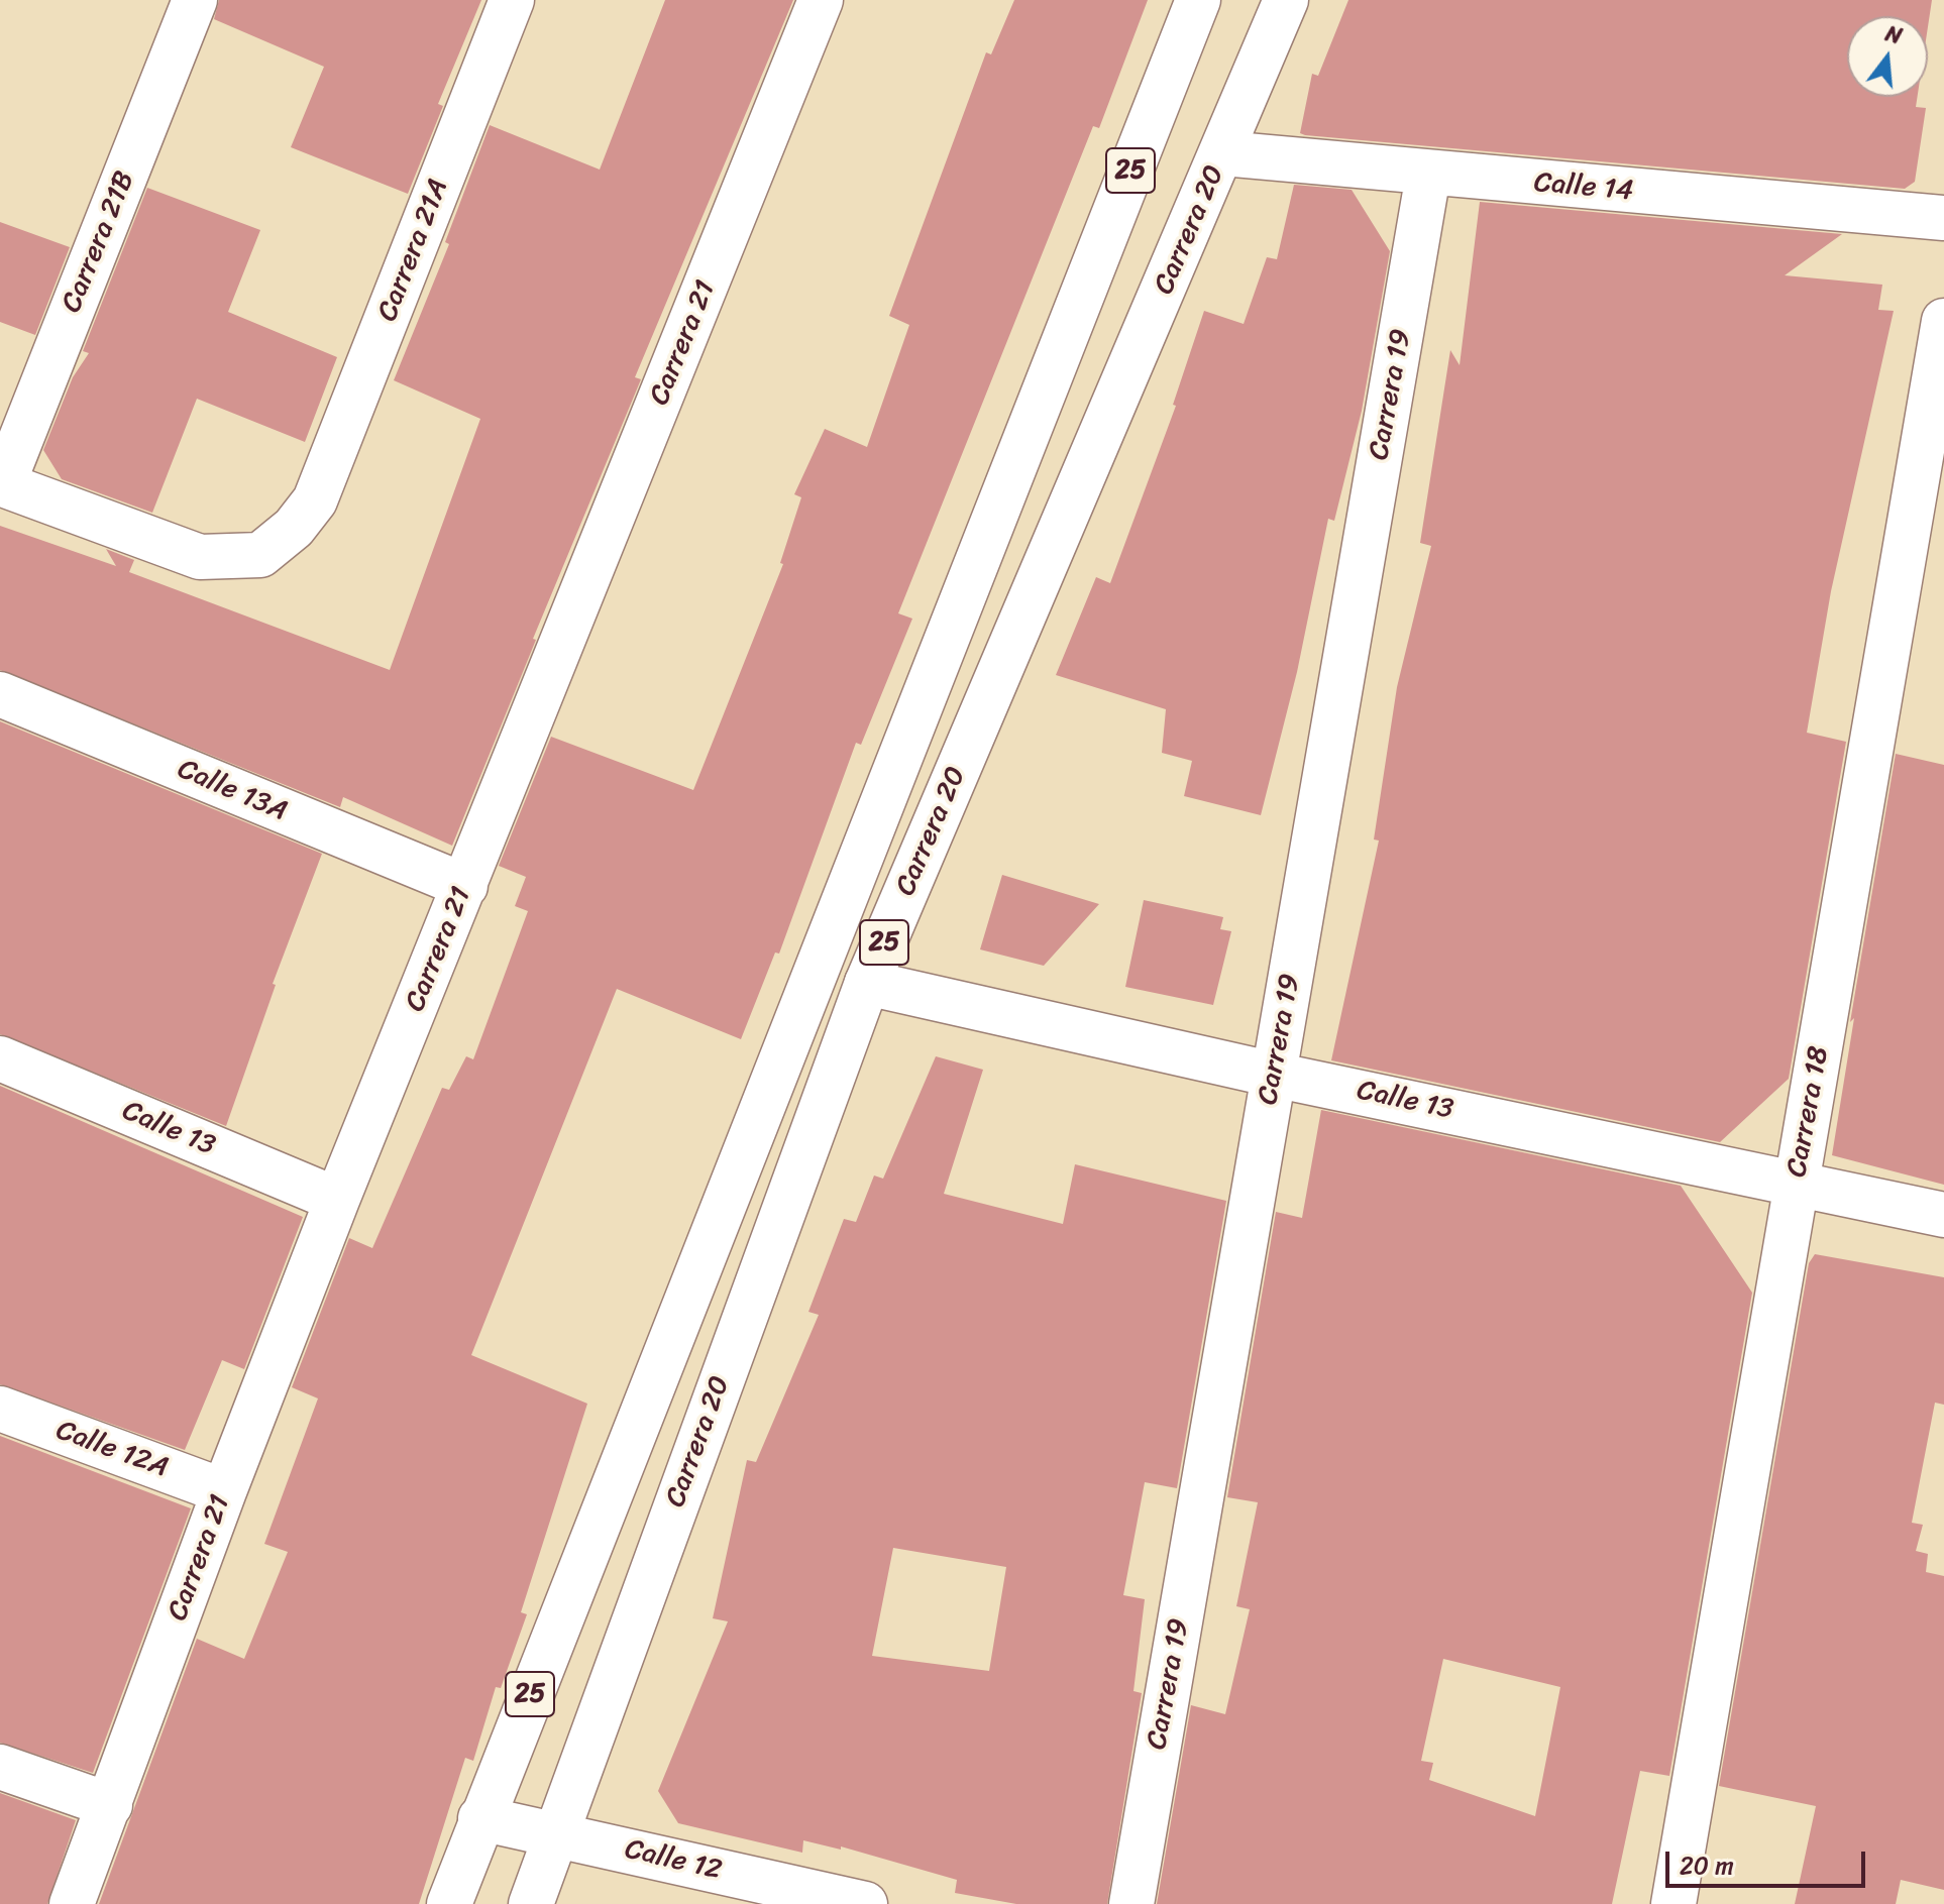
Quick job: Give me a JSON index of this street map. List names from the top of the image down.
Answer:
{
  "streets": {
    "street": [
      "25",
      "Calle 14",
      "Carrera 20",
      "Carrera 21B",
      "Carrera 21A",
      "Carrera 21",
      "Carrera 19",
      "Calle 13A",
      "Calle 13",
      "Carrera 18",
      "Calle 12A",
      "Calle 12"
    ]
  },
  "crossings": [
    ["Calle 14", "Carrera 20"],
    ["Calle 14", "Carrera 19"],
    ["Carrera 20", "Calle 13"],
    ["Carrera 20", "Calle 12"],
    ["Carrera 21B", "Carrera 21A"],
    ["Carrera 21", "Calle 13A"],
    ["Carrera 21", "Calle 13"],
    ["Carrera 21", "Calle 12A"],
    ["Carrera 19", "Calle 13"],
    ["Calle 13", "Carrera 18"]
  ],
  "scale_bar": "20 m",
  "north": "top"
}
